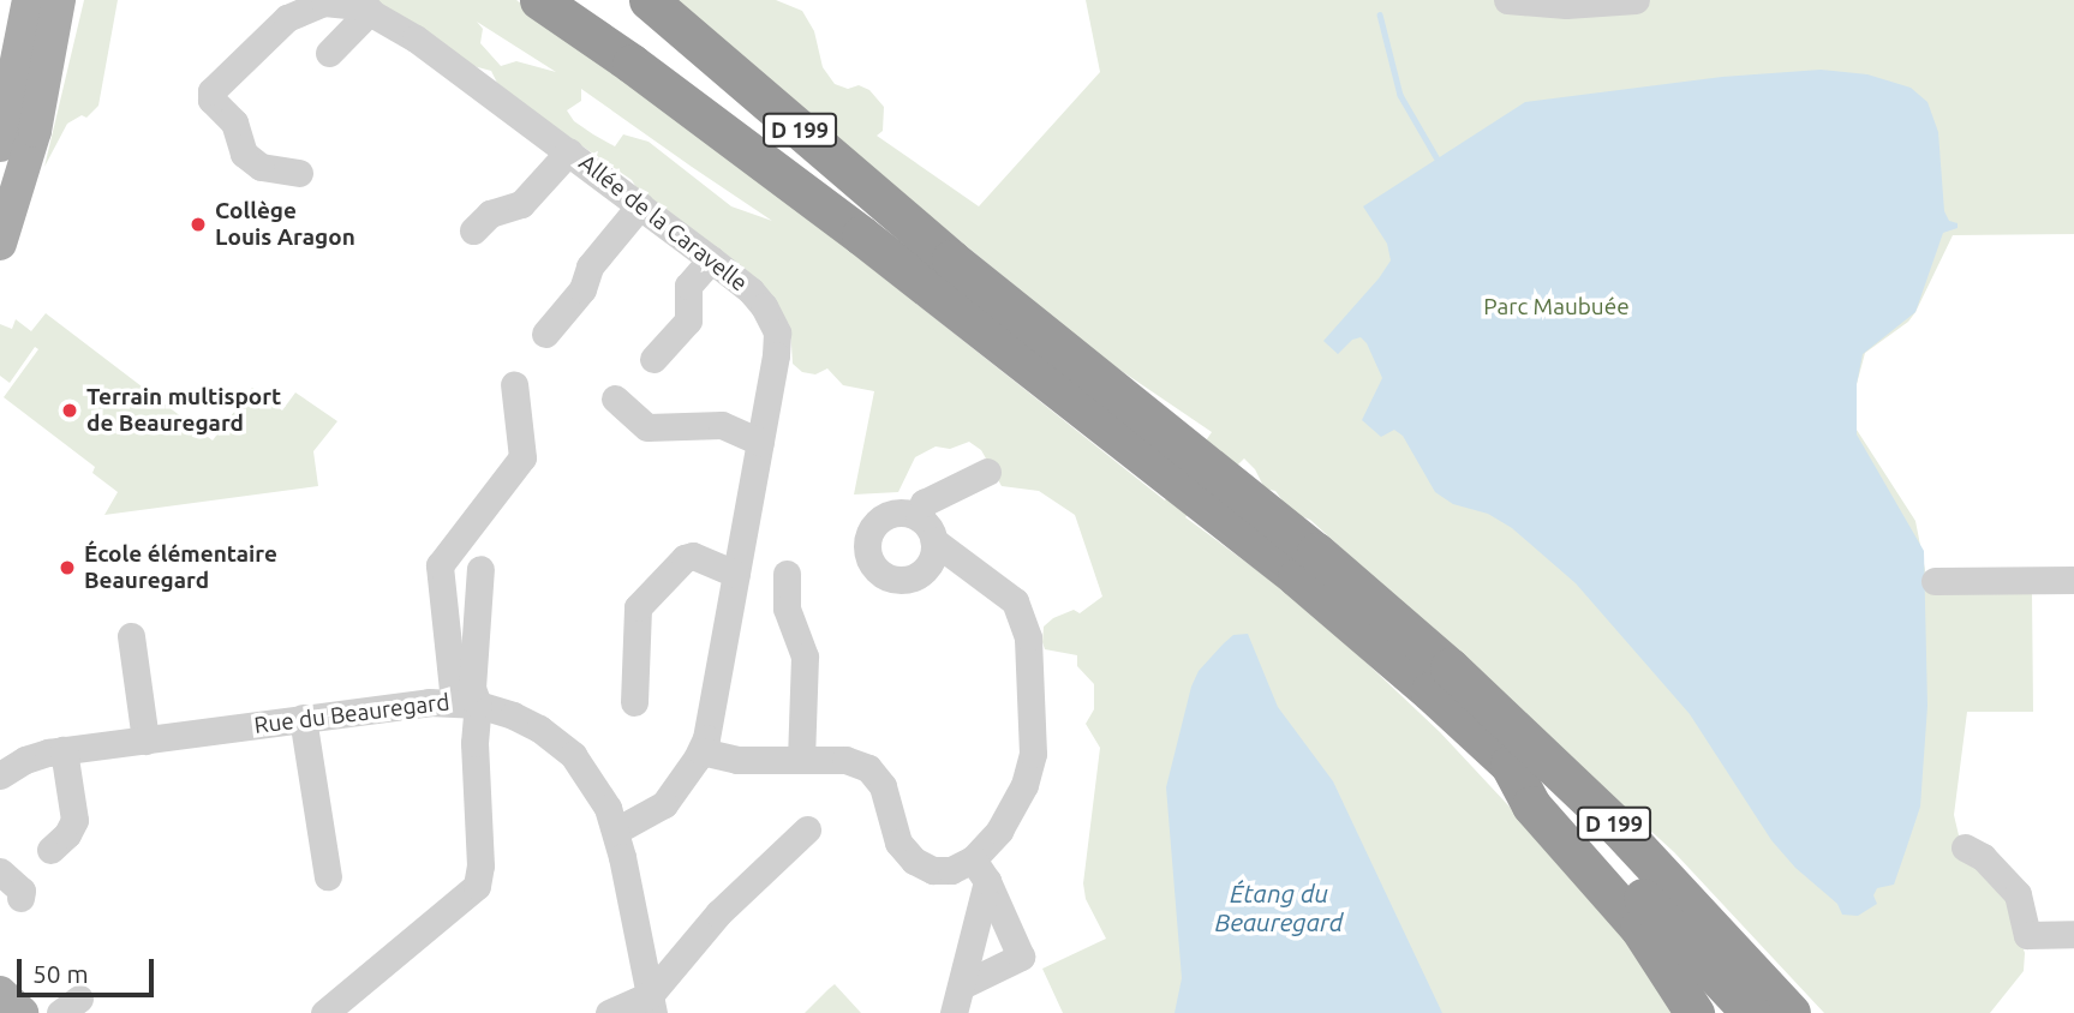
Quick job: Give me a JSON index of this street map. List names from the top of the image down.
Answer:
{
  "streets": {
    "highway": ["D 199"],
    "street": ["Allée de la Caravelle", "Rue du Beauregard"]
  },
  "crossings": [
    ["Allée de la Caravelle", "Rue du Beauregard"]
  ],
  "water": ["Étang du Beauregard"],
  "parks": ["Parc Maubuée"],
  "places": ["Collège Louis Aragon", "Terrain multisport de Beauregard", "École élémentaire Beauregard"],
  "scale_bar": "50 m"
}
